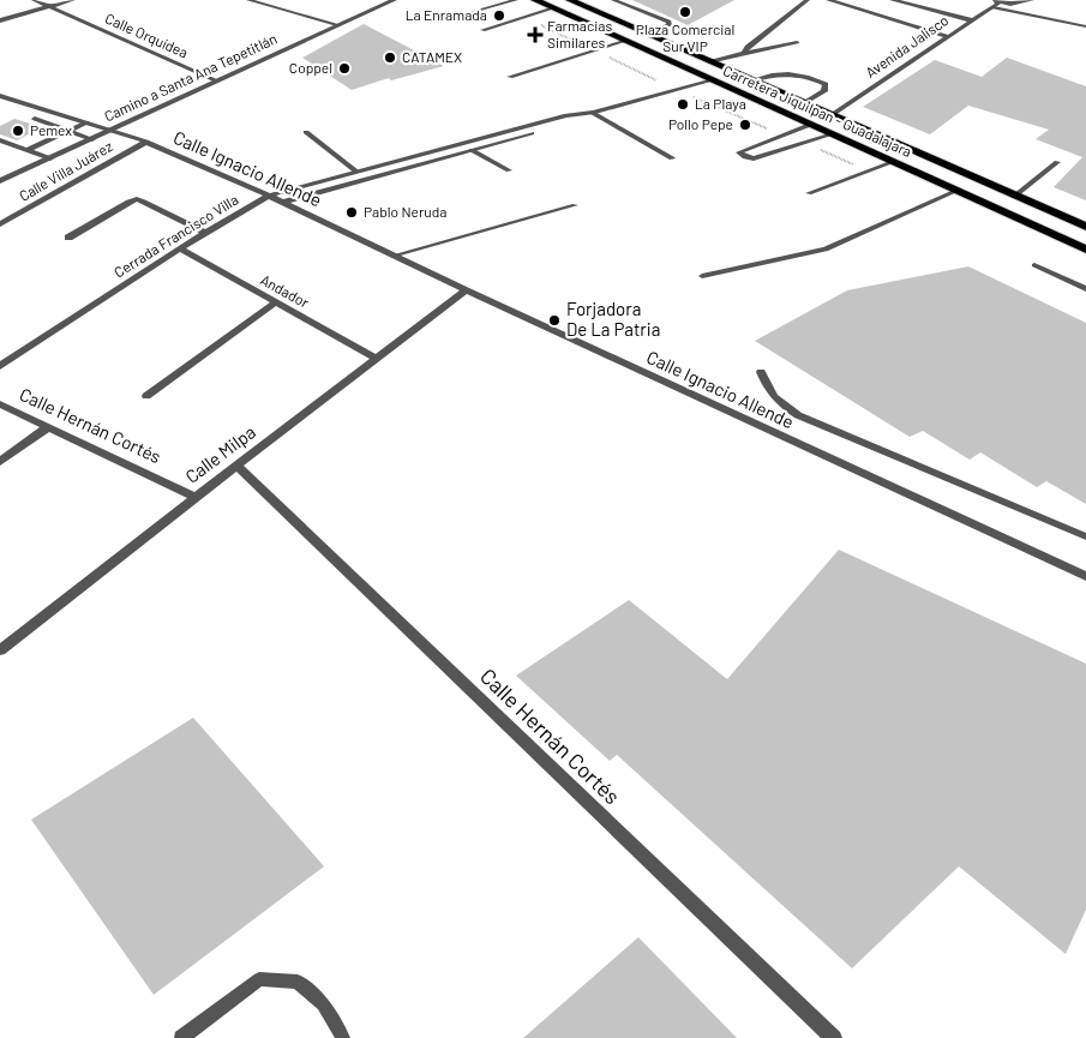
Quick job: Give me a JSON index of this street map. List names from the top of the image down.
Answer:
{
  "streets": {
    "highway": ["Carretera Jiquilpan - Guadalajara"],
    "street": [
      "Calle Orquídea",
      "Avenida Jalisco",
      "Camino a Santa Ana Tepetitlán",
      "Calle Ignacio Allende",
      "Calle Villa Juárez",
      "Cerrada Francisco Villa",
      "Andador",
      "Calle Hernán Cortés",
      "Calle Milpa"
    ]
  },
  "crossings": [
    ["Calle Orquídea", "Camino a Santa Ana Tepetitlán"],
    ["Avenida Jalisco", "Carretera Jiquilpan - Guadalajara"],
    ["Camino a Santa Ana Tepetitlán", "Calle Ignacio Allende"],
    ["Carretera Jiquilpan - Guadalajara", "Cerrada Francisco Villa"],
    ["Calle Ignacio Allende", "Calle Villa Juárez"],
    ["Calle Ignacio Allende", "Cerrada Francisco Villa"],
    ["Calle Ignacio Allende", "Calle Milpa"],
    ["Cerrada Francisco Villa", "Andador"],
    ["Andador", "Calle Milpa"],
    ["Calle Hernán Cortés", "Calle Milpa"]
  ],
  "places": {
    "other": [
      "Plaza Comercial Sur VIP",
      "La Enramada",
      "CATAMEX",
      "Coppel",
      "La Playa",
      "Pollo Pepe",
      "Pemex",
      "Pablo Neruda",
      "Forjadora De La Patria"
    ],
    "health": ["Farmacias Similares"]
  }
}
